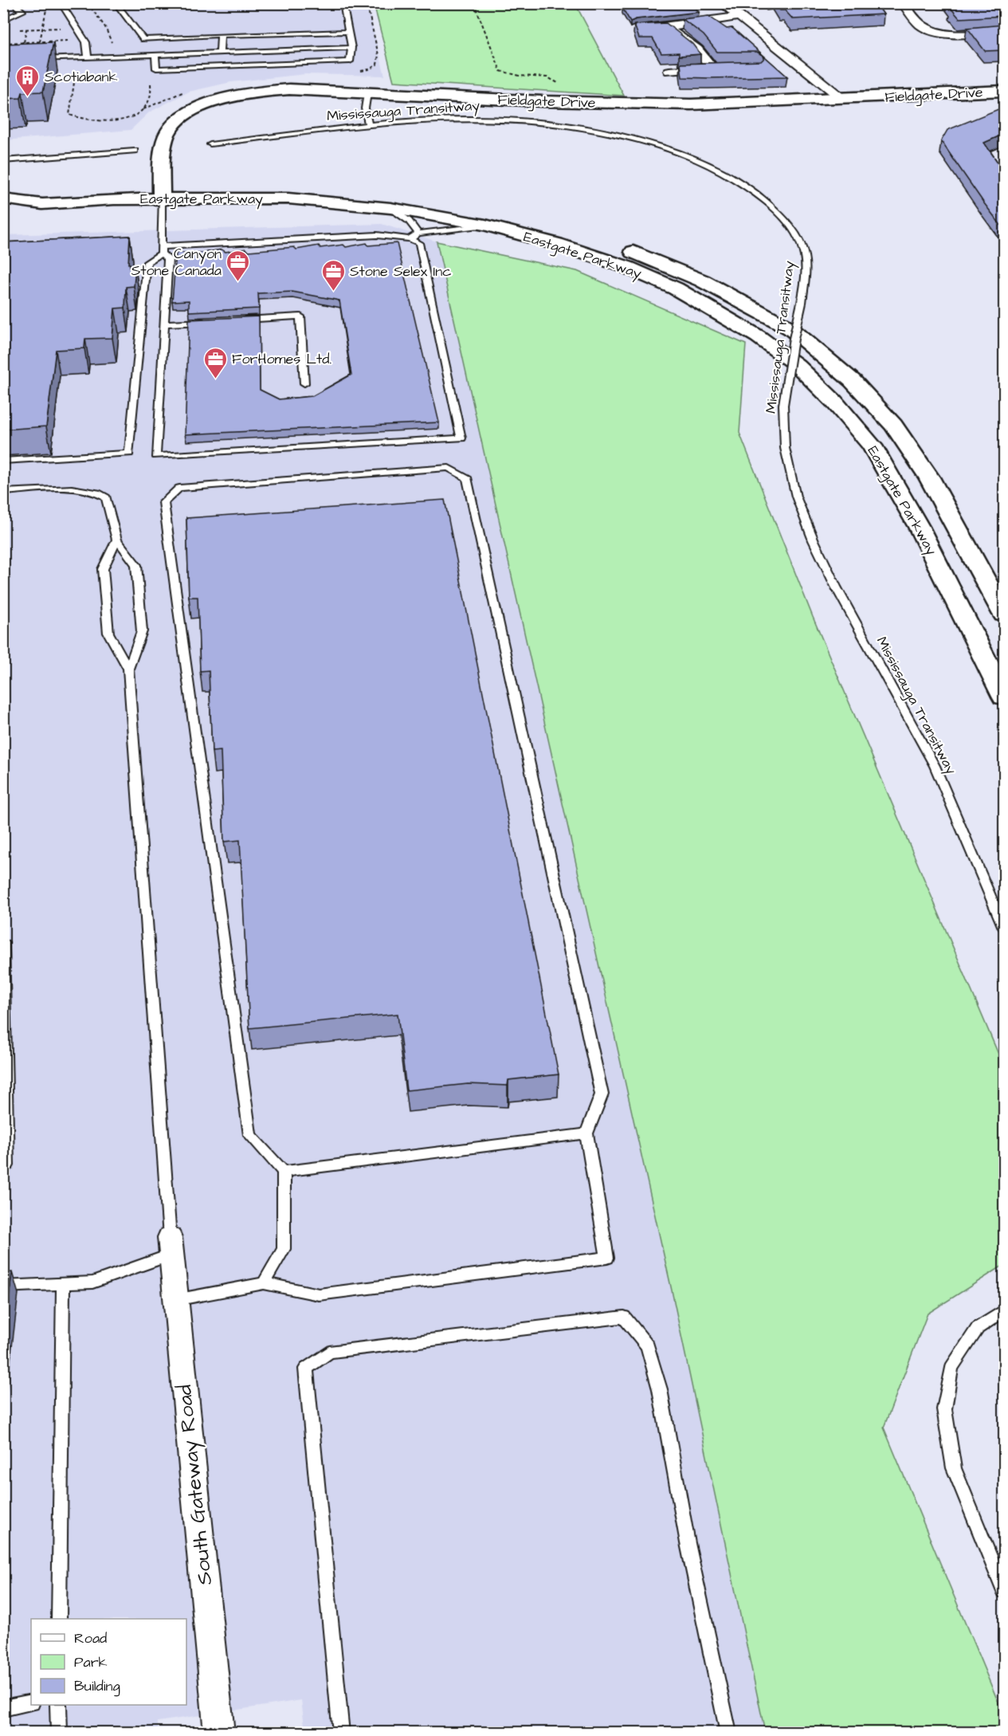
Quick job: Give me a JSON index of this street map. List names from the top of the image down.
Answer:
{
  "streets": {
    "main road": ["Fieldgate Drive", "Eastgate Parkway"],
    "street": ["South Gateway Road"],
    "lane": ["Mississauga Transitway"]
  },
  "crossings": [
    ["Fieldgate Drive", "Eastgate Parkway"]
  ],
  "places": {
    "building": ["Scotiabank"],
    "office": ["Canyon Stone Canada", "Stone Selex Inc", "ForHomes Ltd."]
  },
  "legend": ["Road", "Park", "Building"]
}
